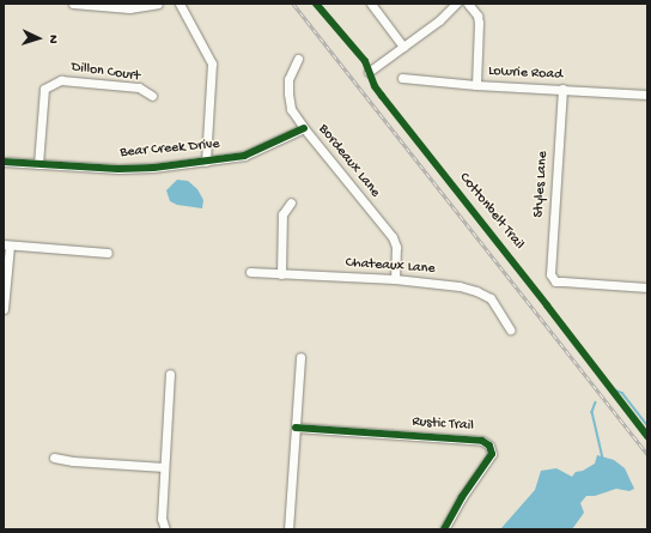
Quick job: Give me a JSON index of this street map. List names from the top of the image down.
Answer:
{
  "streets": {
    "street": [
      "Dillon Court",
      "Lowrie Road",
      "Bear Creek Drive",
      "Bordeaux Lane",
      "Styles Lane",
      "Chateaux Lane",
      "Rustic Trail"
    ],
    "cycle path": ["Cottonbelt Trail"]
  },
  "crossings": [
    ["Dillon Court", "Bear Creek Drive"],
    ["Lowrie Road", "Styles Lane"],
    ["Bear Creek Drive", "Bordeaux Lane"],
    ["Bordeaux Lane", "Chateaux Lane"]
  ],
  "north": "right"
}
